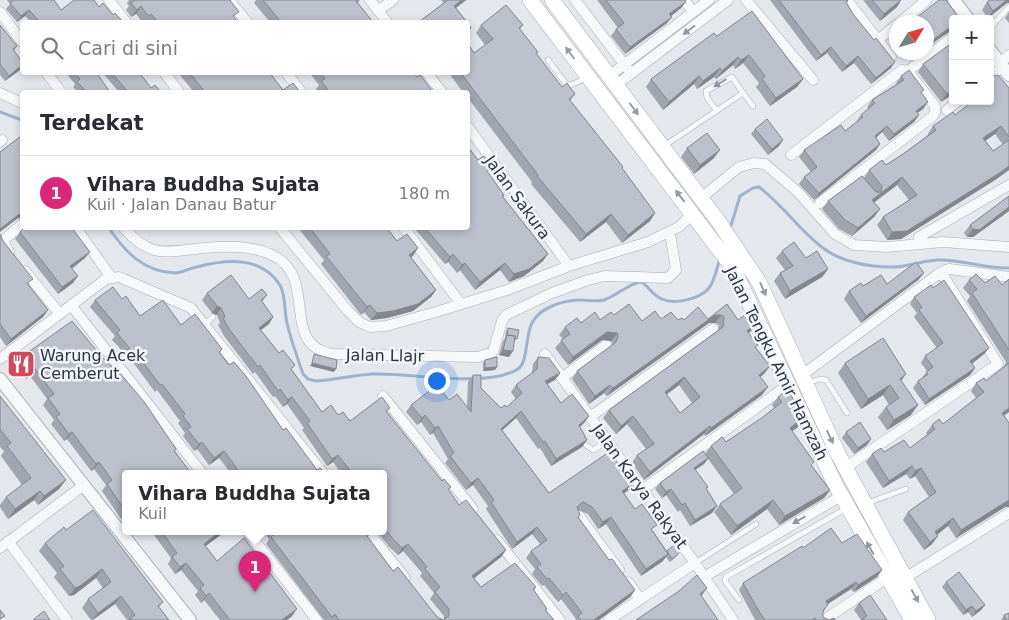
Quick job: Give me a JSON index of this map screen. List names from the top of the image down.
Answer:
{
  "streets": {
    "main road": ["Jalan Tengku Amir Hamzah"],
    "street": ["Jalan Sakura", "Jalan Llajr", "Jalan Karya Rakyat"]
  },
  "places": {
    "restaurant": ["Warung Acek Cemberut"]
  },
  "north": "top right",
  "page": {
    "map_buttons": ["+", "−"],
    "search": "Cari di sini",
    "heading": "Terdekat",
    "list": [
      {
        "mark": "1",
        "name": "Vihara Buddha Sujata",
        "note": "Kuil · Jalan Danau Batur",
        "value": "180 m"
      }
    ],
    "popup": ["Vihara Buddha Sujata", "Kuil"],
    "pins": "1"
  }
}
